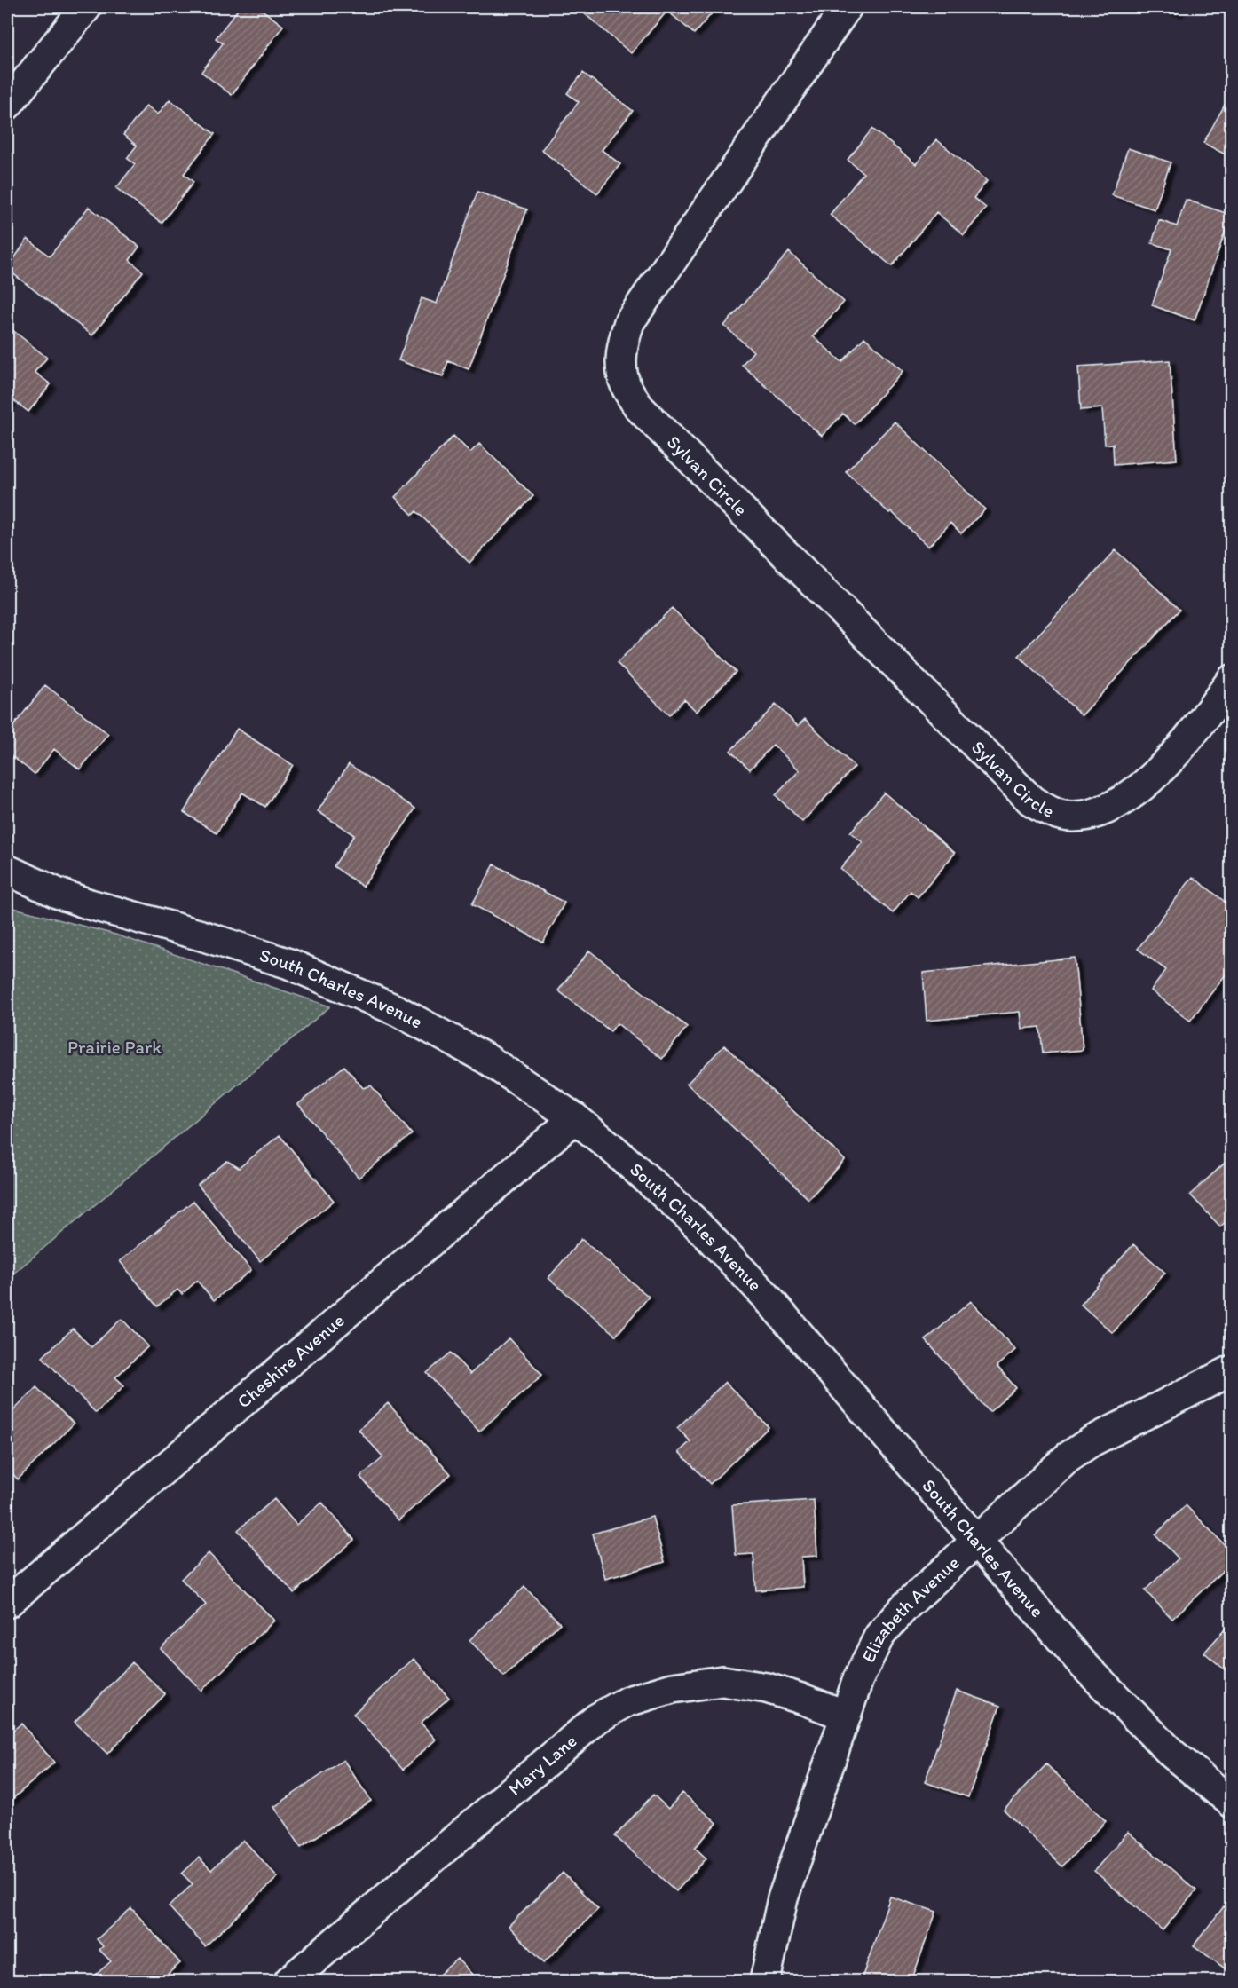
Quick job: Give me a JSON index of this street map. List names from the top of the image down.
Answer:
{
  "streets": {
    "street": [
      "Sylvan Circle",
      "South Charles Avenue",
      "Cheshire Avenue",
      "Elizabeth Avenue",
      "Mary Lane"
    ]
  },
  "crossings": [
    ["South Charles Avenue", "Cheshire Avenue"],
    ["South Charles Avenue", "Elizabeth Avenue"],
    ["Elizabeth Avenue", "Mary Lane"]
  ],
  "parks": ["Prairie Park"]
}
